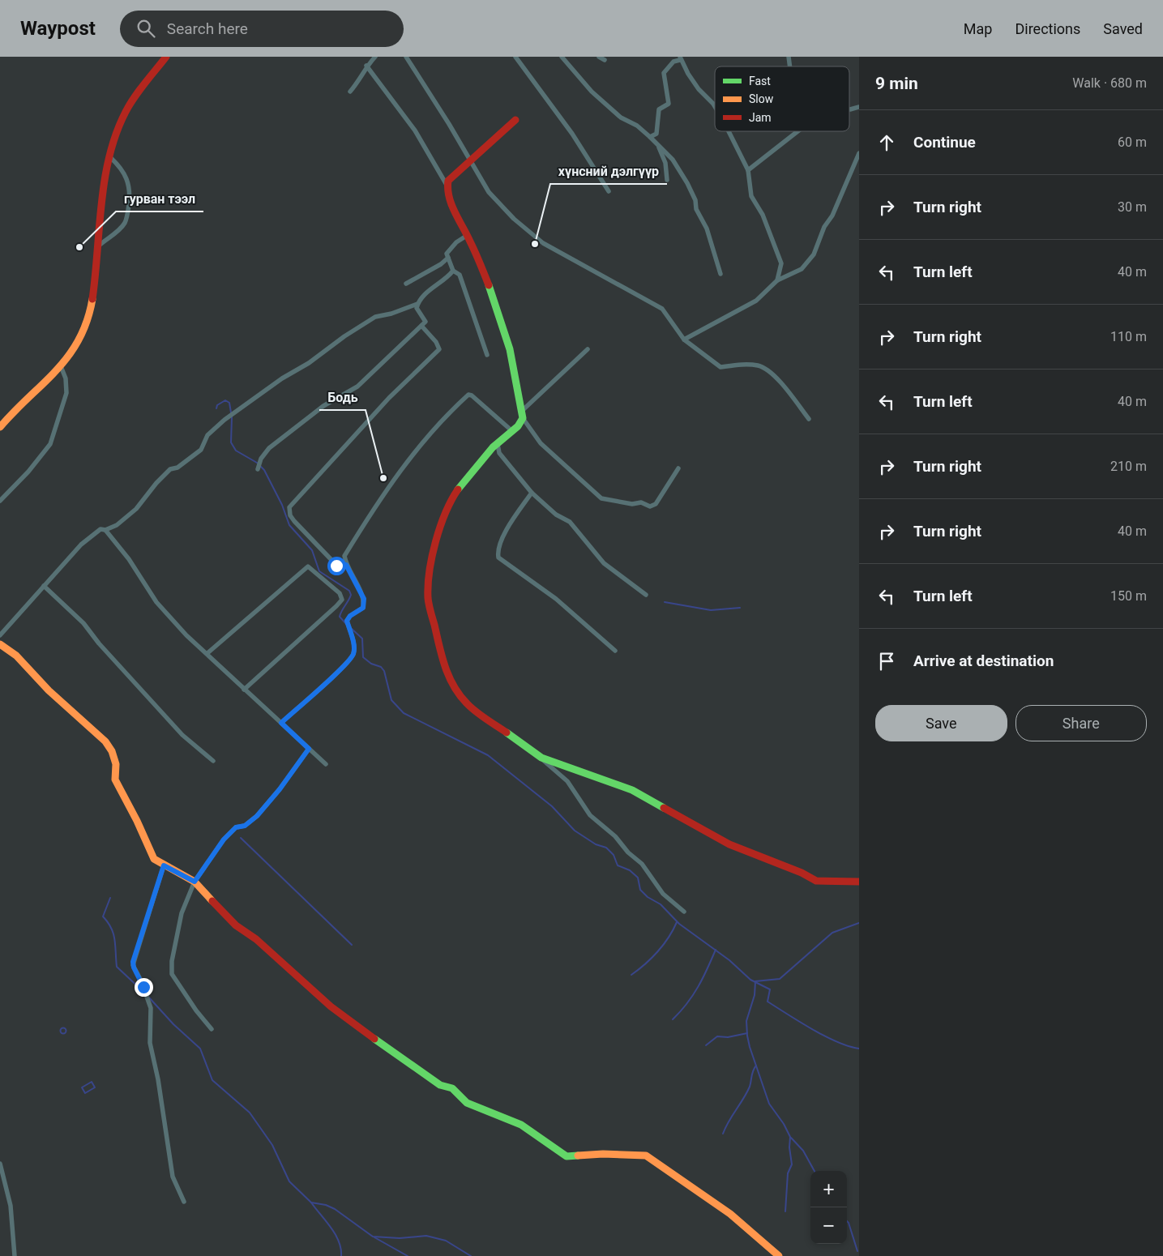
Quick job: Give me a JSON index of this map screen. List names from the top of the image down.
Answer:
{
  "places": ["хүнсний дэлгүүр", "гурван тээл", "Бодь"],
  "legend": ["Fast", "Slow", "Jam"],
  "page": {
    "header": "Waypost",
    "search": "Search here",
    "nav": ["Map", "Directions", "Saved"],
    "heading": ["9 min", "Walk · 680 m"],
    "list": [
      ["Continue", "60 m"],
      ["Turn right", "30 m"],
      ["Turn left", "40 m"],
      ["Turn right", "110 m"],
      ["Turn left", "40 m"],
      ["Turn right", "210 m"],
      ["Turn right", "40 m"],
      ["Turn left", "150 m"],
      "Arrive at destination"
    ],
    "buttons": ["Save", "Share"],
    "map_buttons": ["+", "−"]
  }
}
